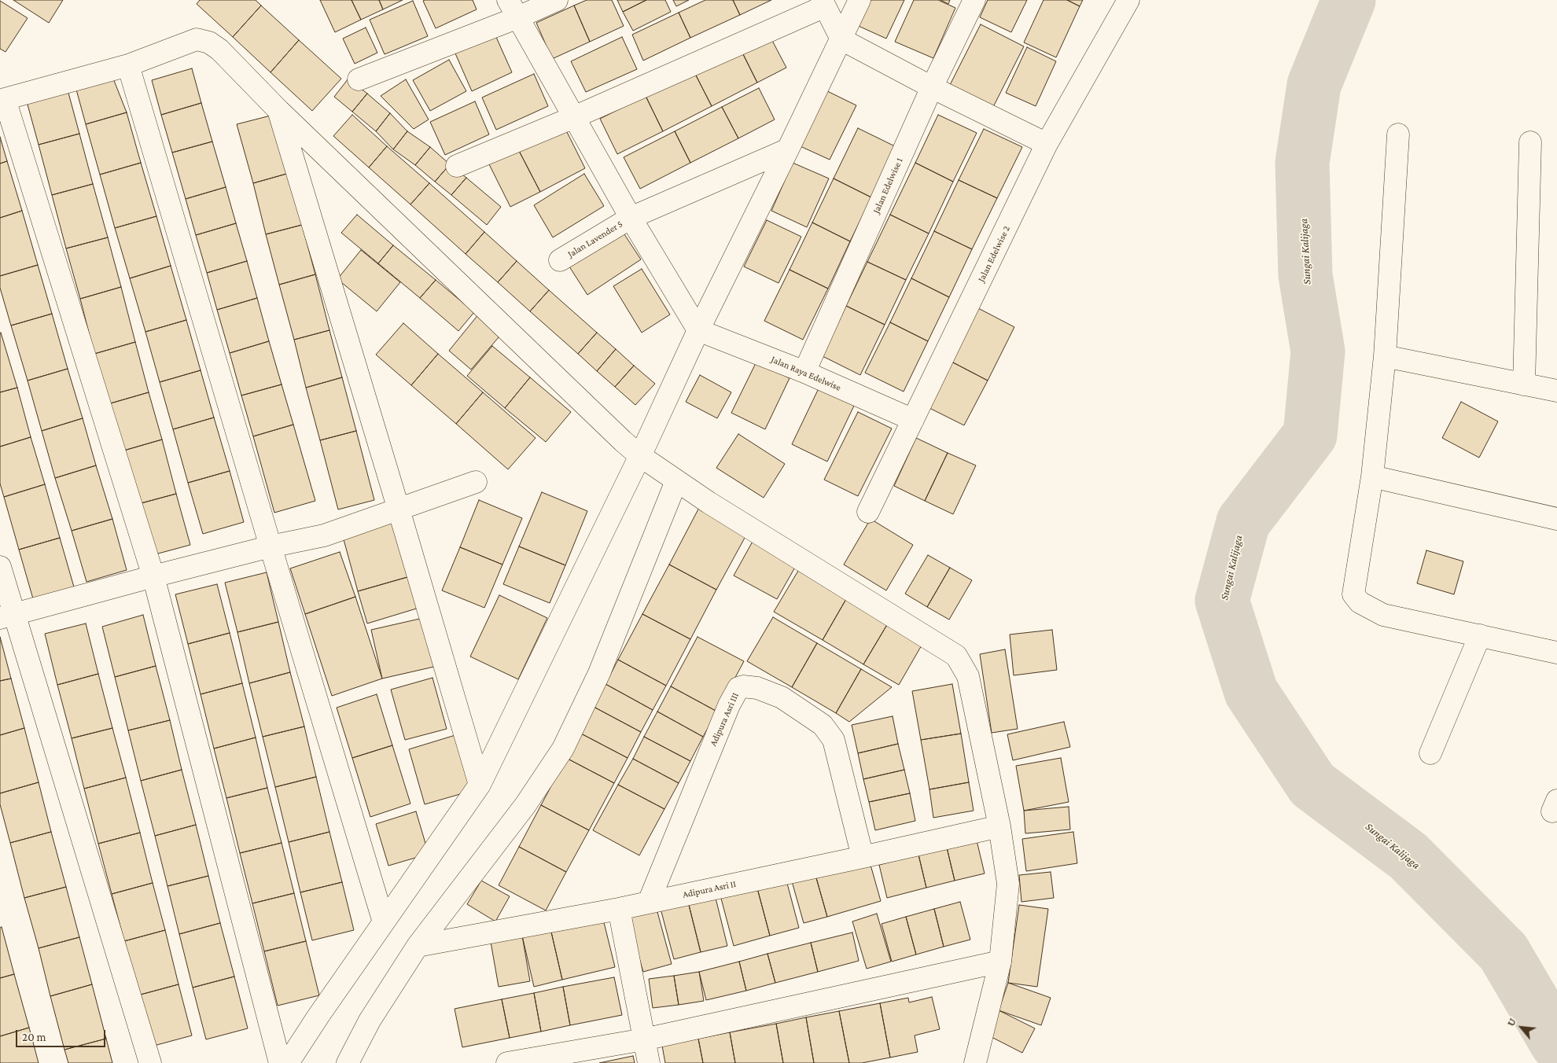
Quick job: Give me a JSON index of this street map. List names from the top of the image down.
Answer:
{
  "streets": {
    "street": [
      "Jalan Edelwise 1",
      "Jalan Lavender 5",
      "Jalan Edelwise 2",
      "Jalan Raya Edelwise",
      "Adipura Asri III",
      "Adipura Asri II"
    ]
  },
  "crossings": [
    ["Jalan Edelwise 1", "Jalan Raya Edelwise"],
    ["Jalan Edelwise 2", "Jalan Raya Edelwise"],
    ["Adipura Asri III", "Adipura Asri II"]
  ],
  "water": ["Sungai Kalijaga"],
  "scale_bar": "20 m",
  "north": "top left"
}
